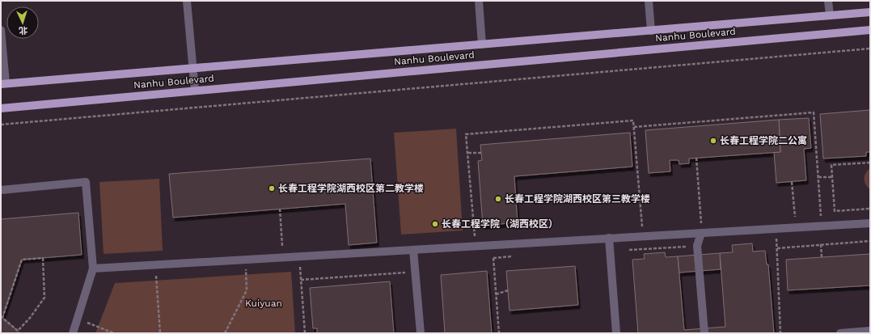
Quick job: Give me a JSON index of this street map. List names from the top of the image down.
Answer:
{
  "streets": {
    "main road": ["Nanhu Boulevard"]
  },
  "parks": ["Kuiyuan"],
  "places": [
    "长春工程学院二公寓",
    "长春工程学院湖西校区第二教学楼",
    "长春工程学院湖西校区第三教学楼",
    "长春工程学院（湖西校区）"
  ],
  "north": "bottom"
}
